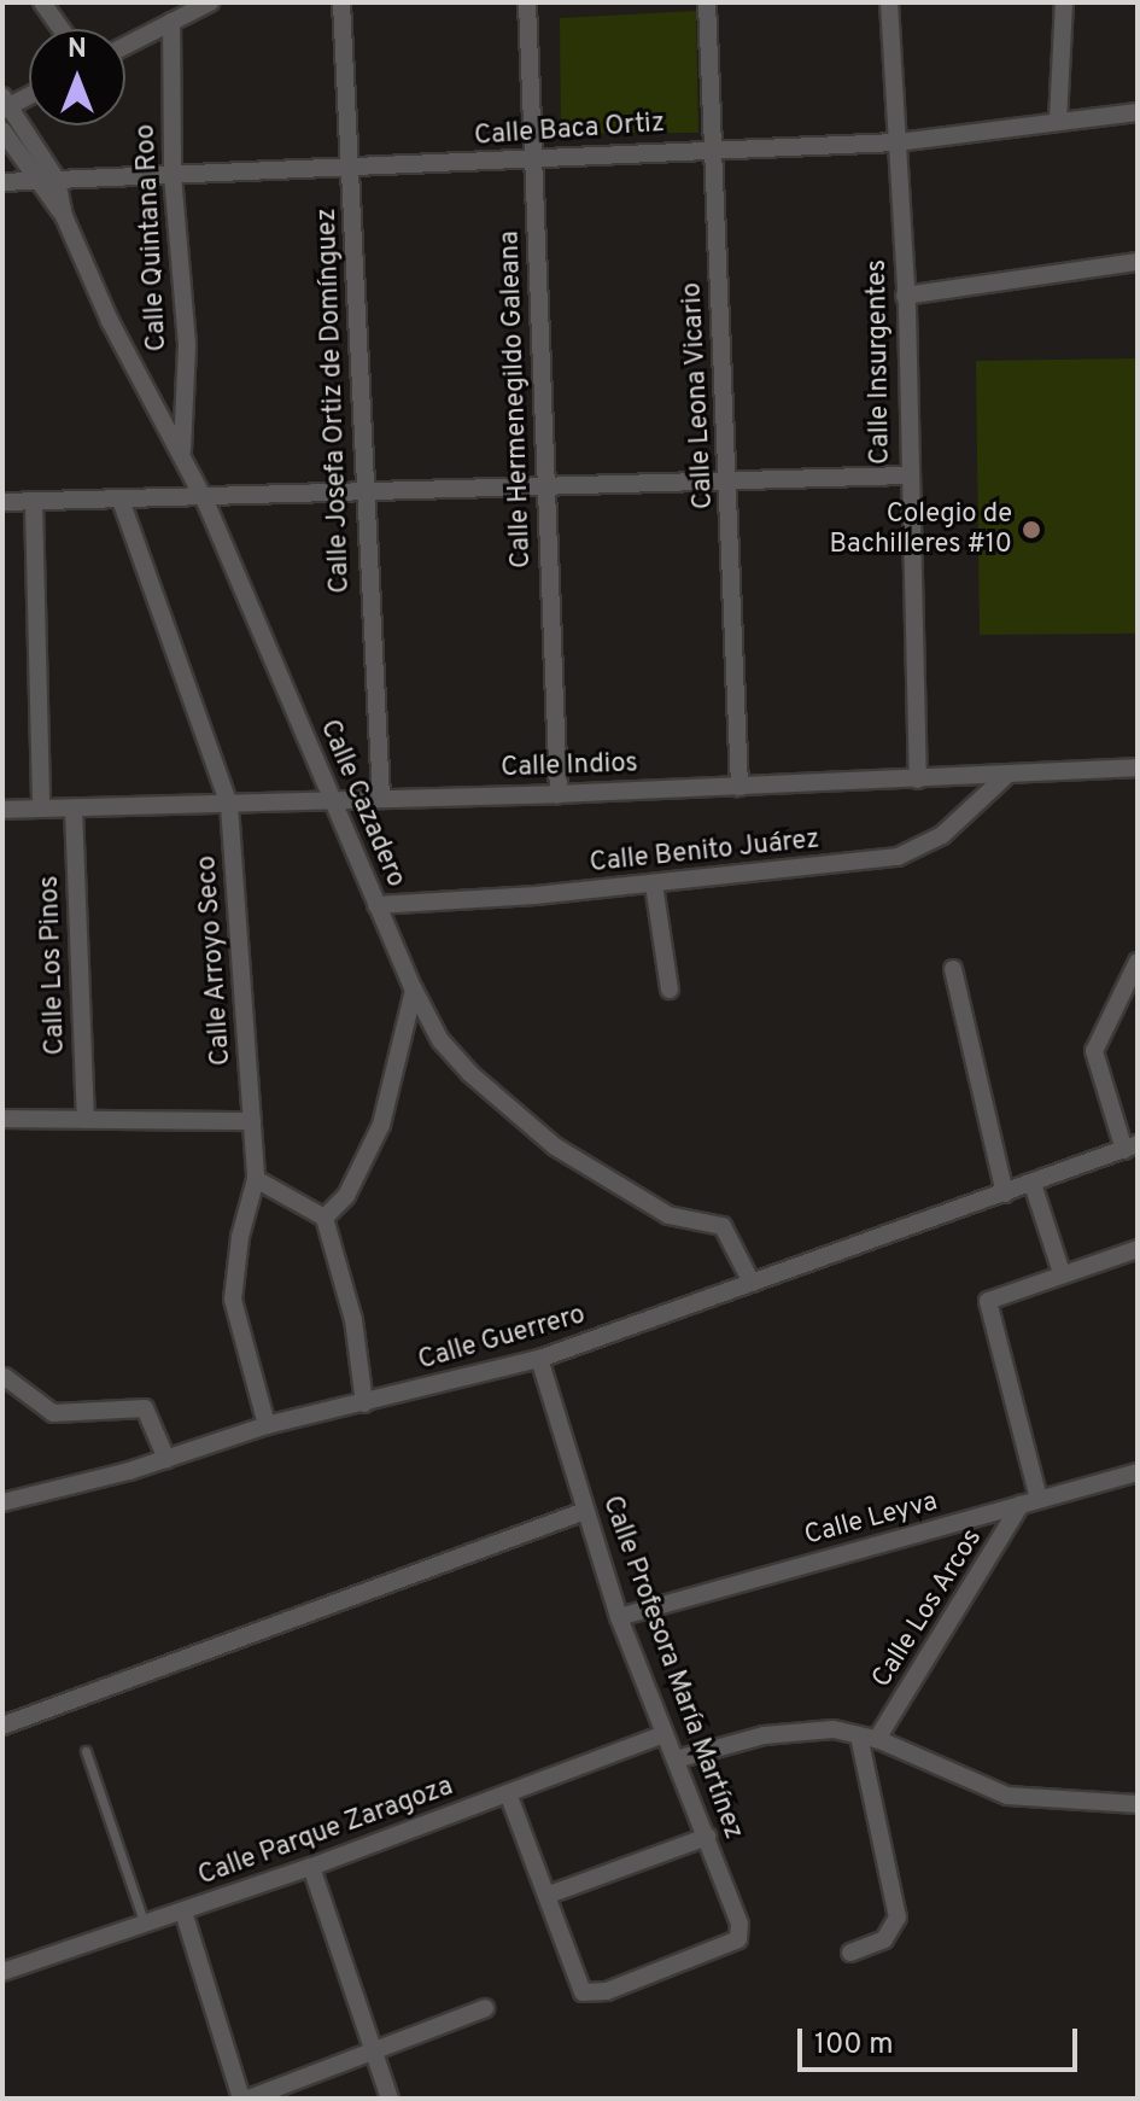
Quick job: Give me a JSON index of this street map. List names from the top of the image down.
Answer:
{
  "streets": {
    "street": [
      "Calle Baca Ortiz",
      "Calle Quintana Roo",
      "Calle Insurgentes",
      "Calle Leona Vicario",
      "Calle Hermenegildo Galeana",
      "Calle Josefa Ortiz de Domínguez",
      "Calle Indios",
      "Calle Cazadero",
      "Calle Benito Juárez",
      "Calle Arroyo Seco",
      "Calle Los Pinos",
      "Calle Guerrero",
      "Calle Leyva",
      "Calle Los Arcos",
      "Calle Profesora María Martínez",
      "Calle Parque Zaragoza"
    ]
  },
  "crossings": [
    ["Calle Baca Ortiz", "Calle Quintana Roo"],
    ["Calle Baca Ortiz", "Calle Insurgentes"],
    ["Calle Baca Ortiz", "Calle Leona Vicario"],
    ["Calle Baca Ortiz", "Calle Hermenegildo Galeana"],
    ["Calle Baca Ortiz", "Calle Josefa Ortiz de Domínguez"],
    ["Calle Baca Ortiz", "Calle Cazadero"],
    ["Calle Quintana Roo", "Calle Cazadero"],
    ["Calle Insurgentes", "Calle Indios"],
    ["Calle Leona Vicario", "Calle Indios"],
    ["Calle Hermenegildo Galeana", "Calle Indios"],
    ["Calle Josefa Ortiz de Domínguez", "Calle Indios"],
    ["Calle Indios", "Calle Cazadero"],
    ["Calle Indios", "Calle Benito Juárez"],
    ["Calle Indios", "Calle Arroyo Seco"],
    ["Calle Indios", "Calle Los Pinos"],
    ["Calle Cazadero", "Calle Benito Juárez"],
    ["Calle Cazadero", "Calle Guerrero"],
    ["Calle Arroyo Seco", "Calle Guerrero"],
    ["Calle Guerrero", "Calle Profesora María Martínez"],
    ["Calle Leyva", "Calle Los Arcos"],
    ["Calle Leyva", "Calle Profesora María Martínez"],
    ["Calle Profesora María Martínez", "Calle Parque Zaragoza"]
  ],
  "places": ["Colegio de Bachilleres #10"],
  "scale_bar": "100 m",
  "north": "top"
}
